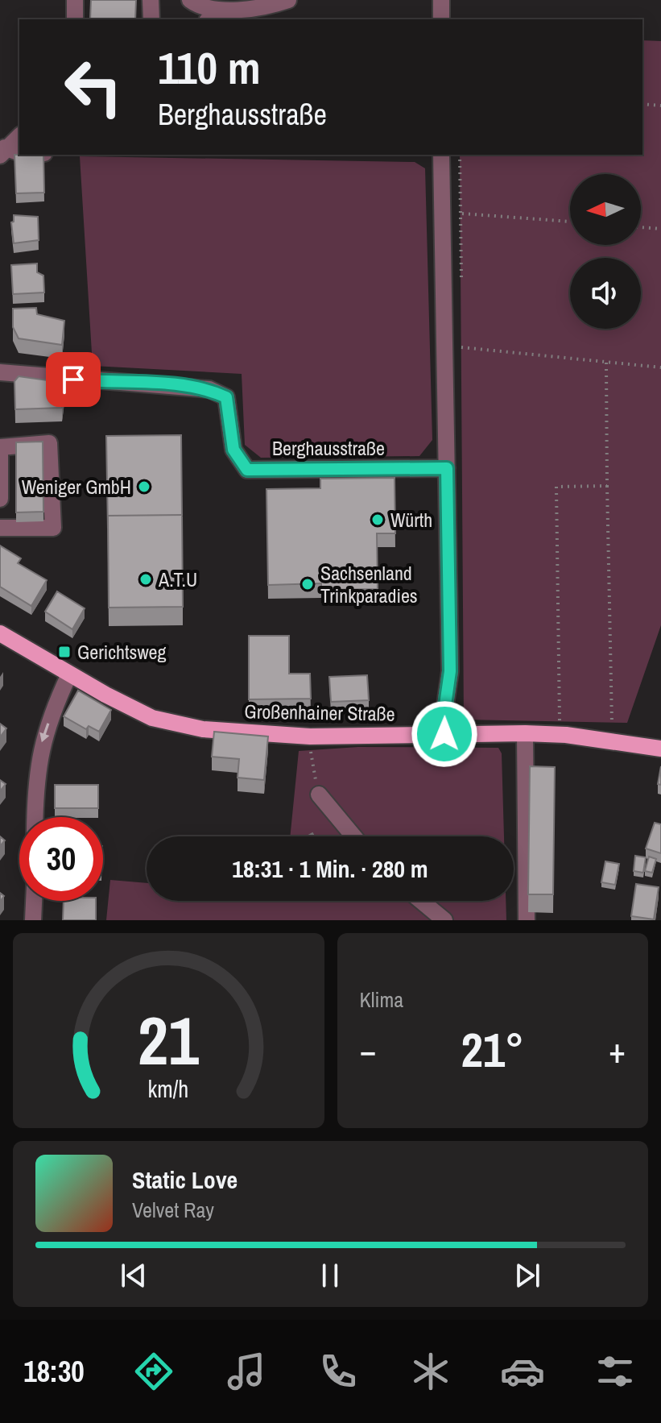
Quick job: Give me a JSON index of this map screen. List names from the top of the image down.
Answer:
{
  "streets": {
    "main road": ["Großenhainer Straße"],
    "street": ["Berghausstraße"]
  },
  "places": {
    "other": [
      "Weniger GmbH",
      "Würth",
      "A.T.U",
      "Sachsenland Trinkparadies"
    ],
    "transit": ["Gerichtsweg"]
  },
  "north": "left",
  "page": {
    "turn": ["110 m", "Berghausstraße"],
    "limit": "30",
    "trip": "18:31 · 1 Min. · 280 m",
    "tile": "Klima",
    "heat": ["−", "21°", "+"],
    "song": ["Static Love", "Velvet Ray"],
    "tabs": "18:30",
    "gauge": ["21", "km/h"]
  }
}
